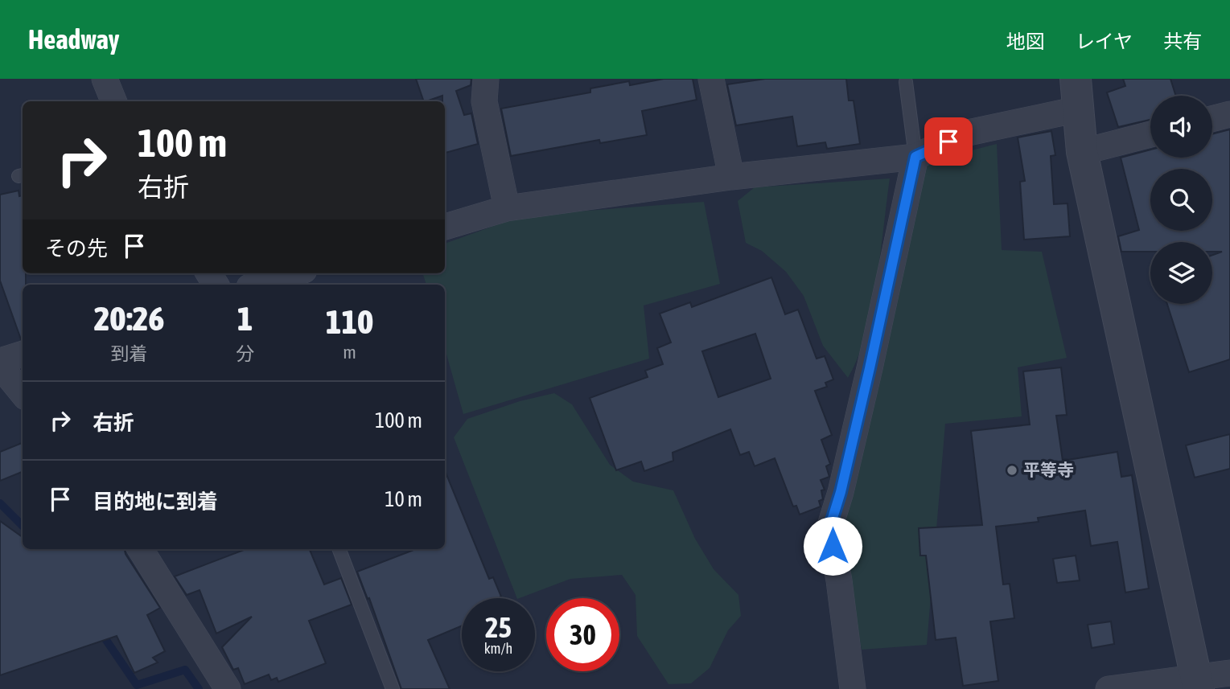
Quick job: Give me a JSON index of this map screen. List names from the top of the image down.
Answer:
{
  "places": ["平等寺"],
  "page": {
    "header": "Headway",
    "nav": ["地図", "レイヤ", "共有"],
    "turn": ["100 m", "右折"],
    "then": "その先",
    "eta": [
      "20:26",
      "到着",
      "1",
      "分",
      "110",
      "m"
    ],
    "list": [
      {
        "name": "右折",
        "value": "100 m"
      },
      {
        "name": "目的地に到着",
        "value": "10 m"
      }
    ],
    "speed": "25 km/h",
    "limit": "30"
  }
}
